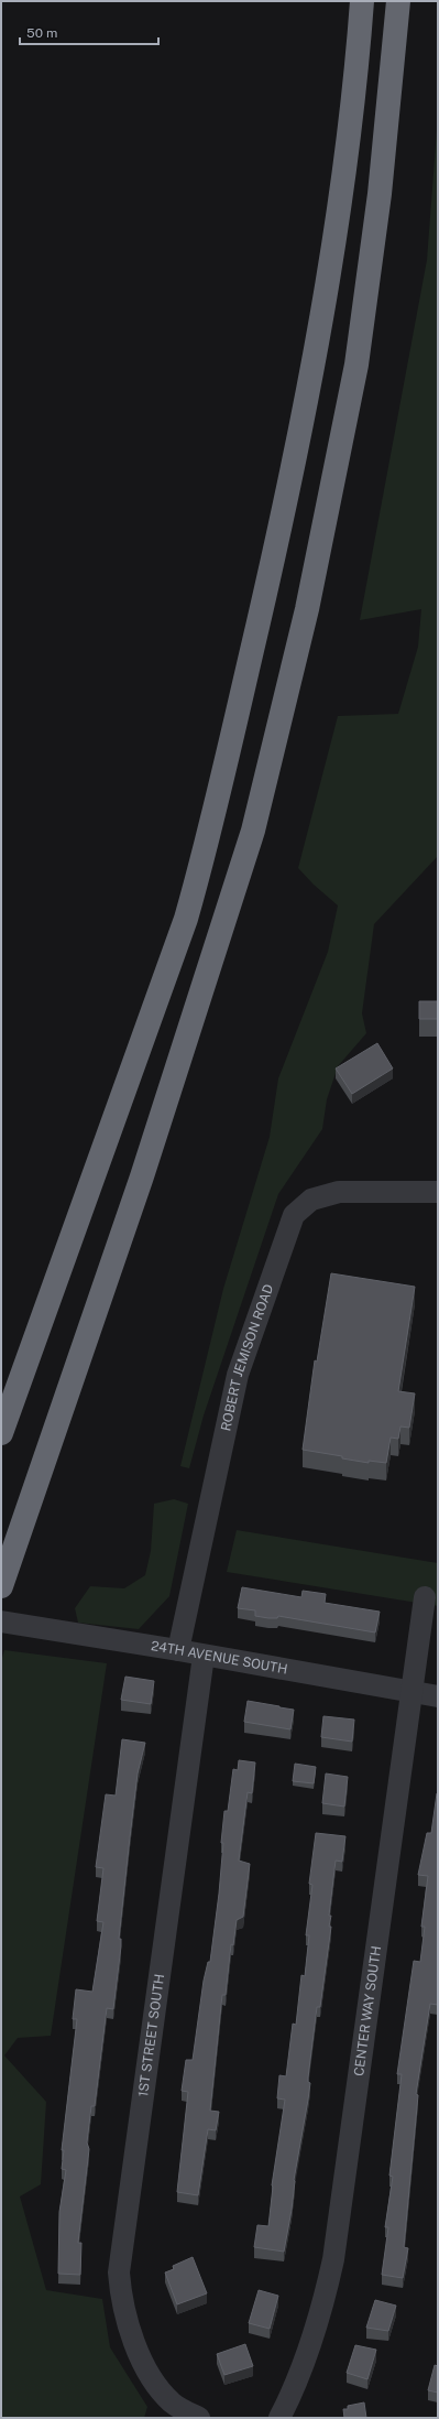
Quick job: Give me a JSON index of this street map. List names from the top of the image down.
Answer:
{
  "streets": {
    "street": [
      "ROBERT JEMISON ROAD",
      "24TH AVENUE SOUTH",
      "CENTER WAY SOUTH",
      "1ST STREET SOUTH"
    ]
  },
  "crossings": [
    ["ROBERT JEMISON ROAD", "24TH AVENUE SOUTH"],
    ["24TH AVENUE SOUTH", "CENTER WAY SOUTH"],
    ["24TH AVENUE SOUTH", "1ST STREET SOUTH"]
  ],
  "scale_bar": "50 m"
}
